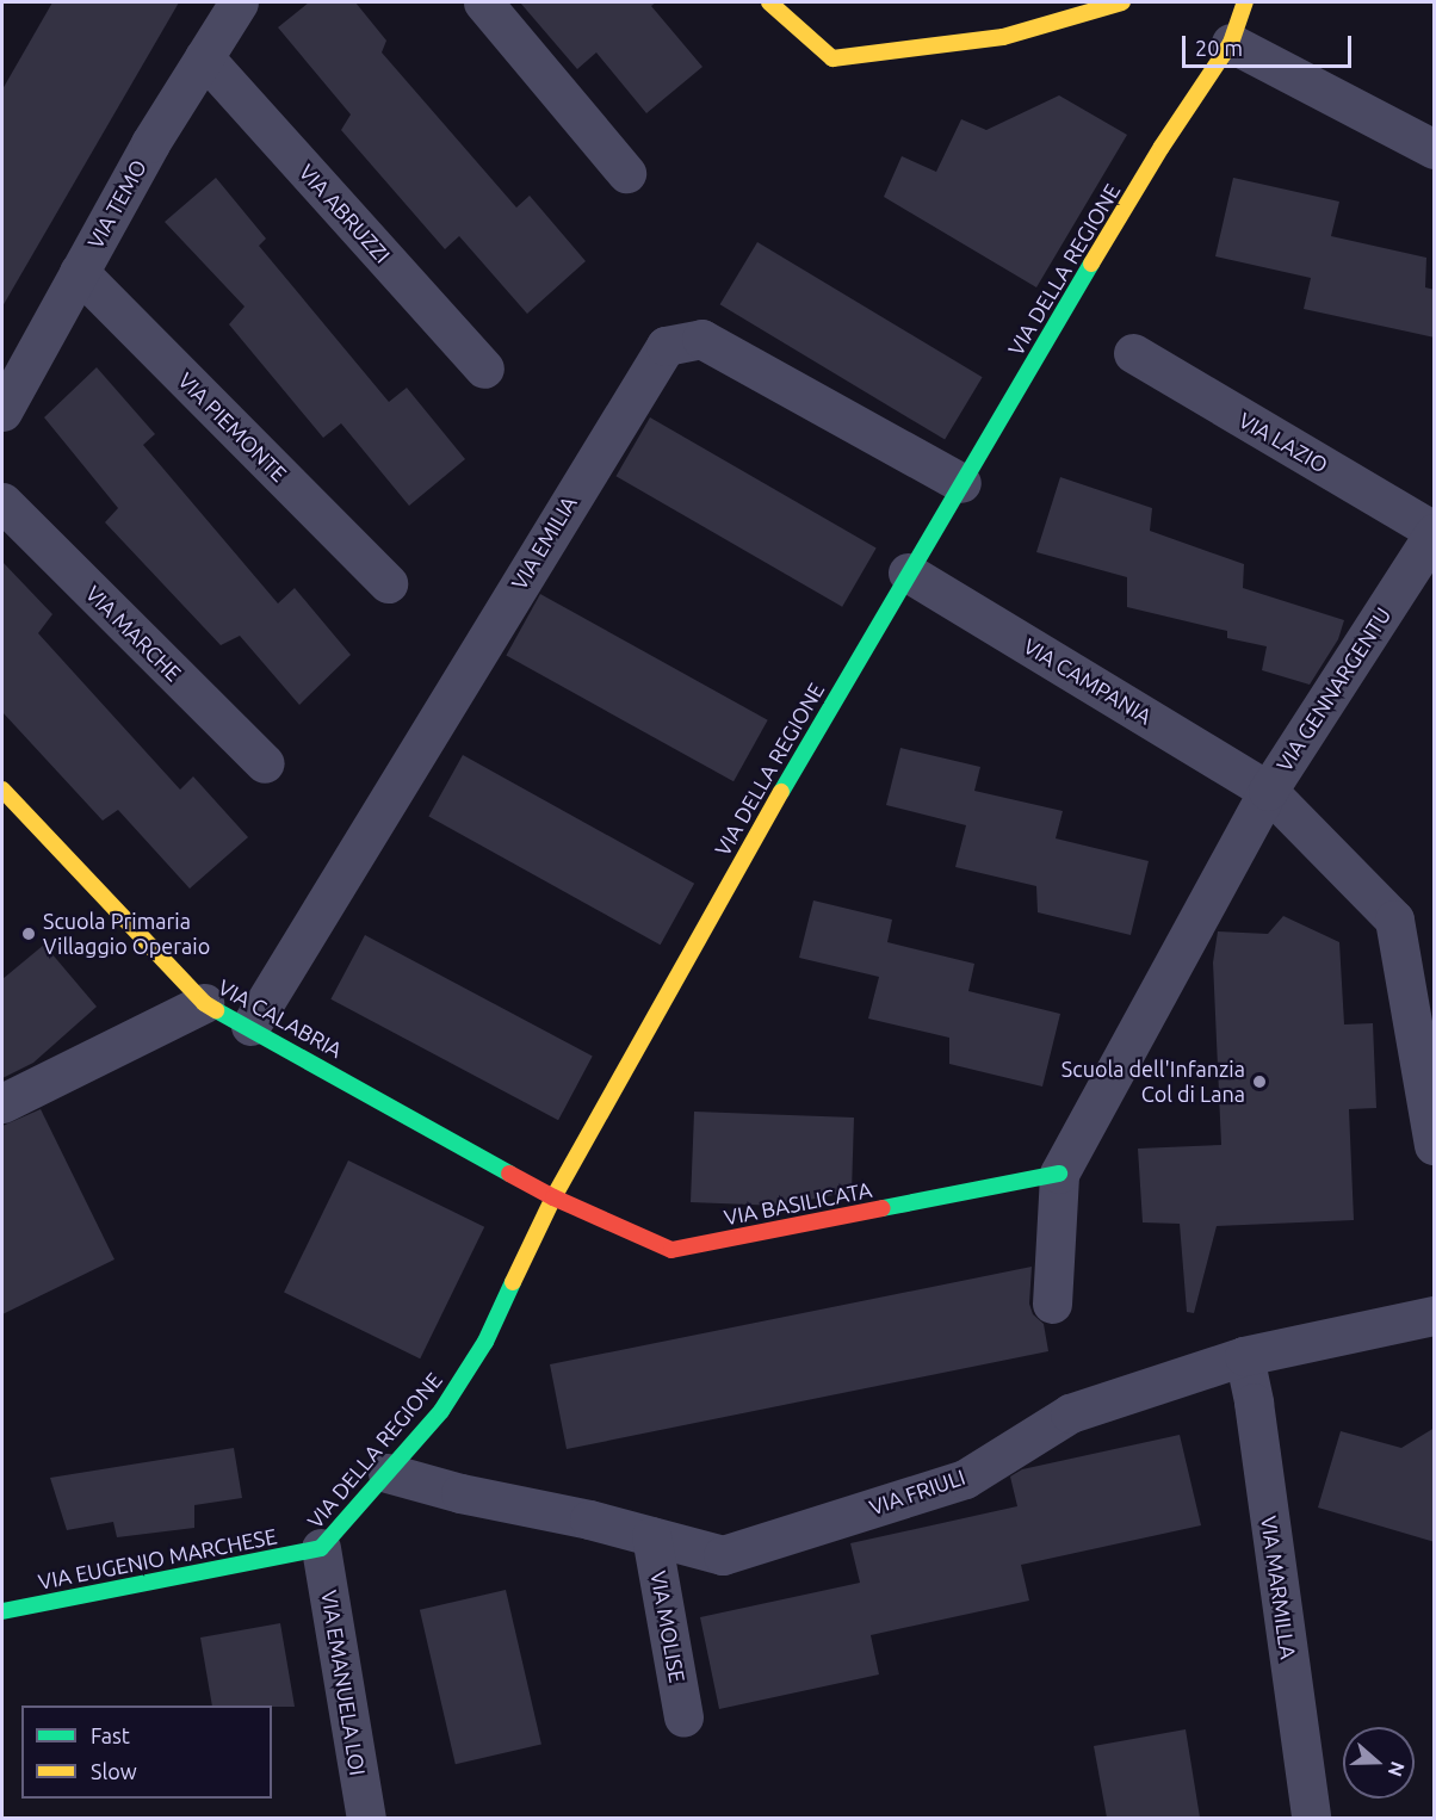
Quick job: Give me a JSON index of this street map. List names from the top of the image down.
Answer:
{
  "streets": {
    "street": [
      "VIA TEMO",
      "VIA ABRUZZI",
      "VIA DELLA REGIONE",
      "VIA PIEMONTE",
      "VIA LAZIO",
      "VIA EMILIA",
      "VIA MARCHE",
      "VIA CAMPANIA",
      "VIA GENNARGENTU",
      "VIA CALABRIA",
      "VIA BASILICATA",
      "VIA FRIULI",
      "VIA EUGENIO MARCHESE",
      "VIA MARMILLA",
      "VIA MOLISE",
      "VIA EMANUELA LOI"
    ]
  },
  "crossings": [
    ["VIA TEMO", "VIA ABRUZZI"],
    ["VIA TEMO", "VIA PIEMONTE"],
    ["VIA DELLA REGIONE", "VIA EMILIA"],
    ["VIA DELLA REGIONE", "VIA CAMPANIA"],
    ["VIA DELLA REGIONE", "VIA CALABRIA"],
    ["VIA DELLA REGIONE", "VIA BASILICATA"],
    ["VIA DELLA REGIONE", "VIA FRIULI"],
    ["VIA DELLA REGIONE", "VIA EUGENIO MARCHESE"],
    ["VIA DELLA REGIONE", "VIA EMANUELA LOI"],
    ["VIA LAZIO", "VIA GENNARGENTU"],
    ["VIA EMILIA", "VIA CALABRIA"],
    ["VIA CAMPANIA", "VIA GENNARGENTU"],
    ["VIA CALABRIA", "VIA BASILICATA"],
    ["VIA FRIULI", "VIA MARMILLA"],
    ["VIA FRIULI", "VIA MOLISE"],
    ["VIA EUGENIO MARCHESE", "VIA EMANUELA LOI"]
  ],
  "places": ["Scuola Primaria Villaggio Operaio", "Scuola dell'Infanzia Col di Lana"],
  "legend": ["Fast", "Slow"],
  "scale_bar": "20 m",
  "north": "right"
}
